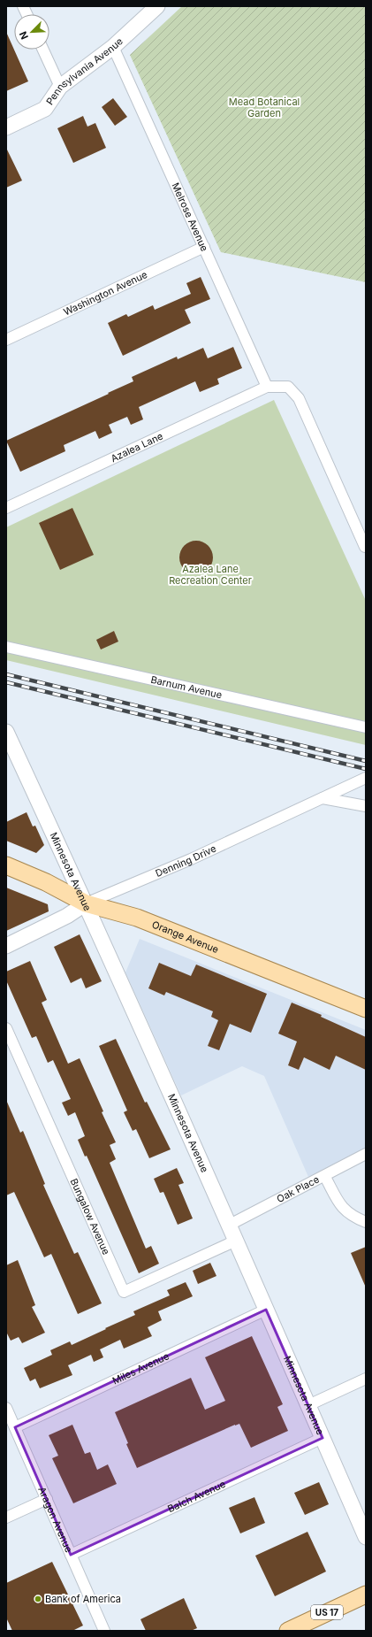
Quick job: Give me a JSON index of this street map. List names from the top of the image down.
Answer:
{
  "streets": {
    "main road": ["Orange Avenue", "US 17"],
    "street": [
      "Pennsylvania Avenue",
      "Melrose Avenue",
      "Washington Avenue",
      "Azalea Lane",
      "Barnum Avenue",
      "Denning Drive",
      "Minnesota Avenue",
      "Oak Place",
      "Bungalow Avenue",
      "Miles Avenue",
      "Balch Avenue",
      "Aragon Avenue"
    ]
  },
  "crossings": [
    ["Pennsylvania Avenue", "Melrose Avenue"],
    ["Melrose Avenue", "Washington Avenue"],
    ["Melrose Avenue", "Azalea Lane"],
    ["Denning Drive", "Minnesota Avenue"],
    ["Denning Drive", "Orange Avenue"],
    ["Minnesota Avenue", "Orange Avenue"],
    ["Minnesota Avenue", "Oak Place"],
    ["Minnesota Avenue", "Bungalow Avenue"],
    ["Minnesota Avenue", "Miles Avenue"],
    ["Minnesota Avenue", "Balch Avenue"],
    ["Miles Avenue", "Aragon Avenue"],
    ["Balch Avenue", "Aragon Avenue"]
  ],
  "parks": ["Mead Botanical Garden", "Azalea Lane Recreation Center"],
  "places": ["Bank of America"],
  "north": "bottom left"
}
